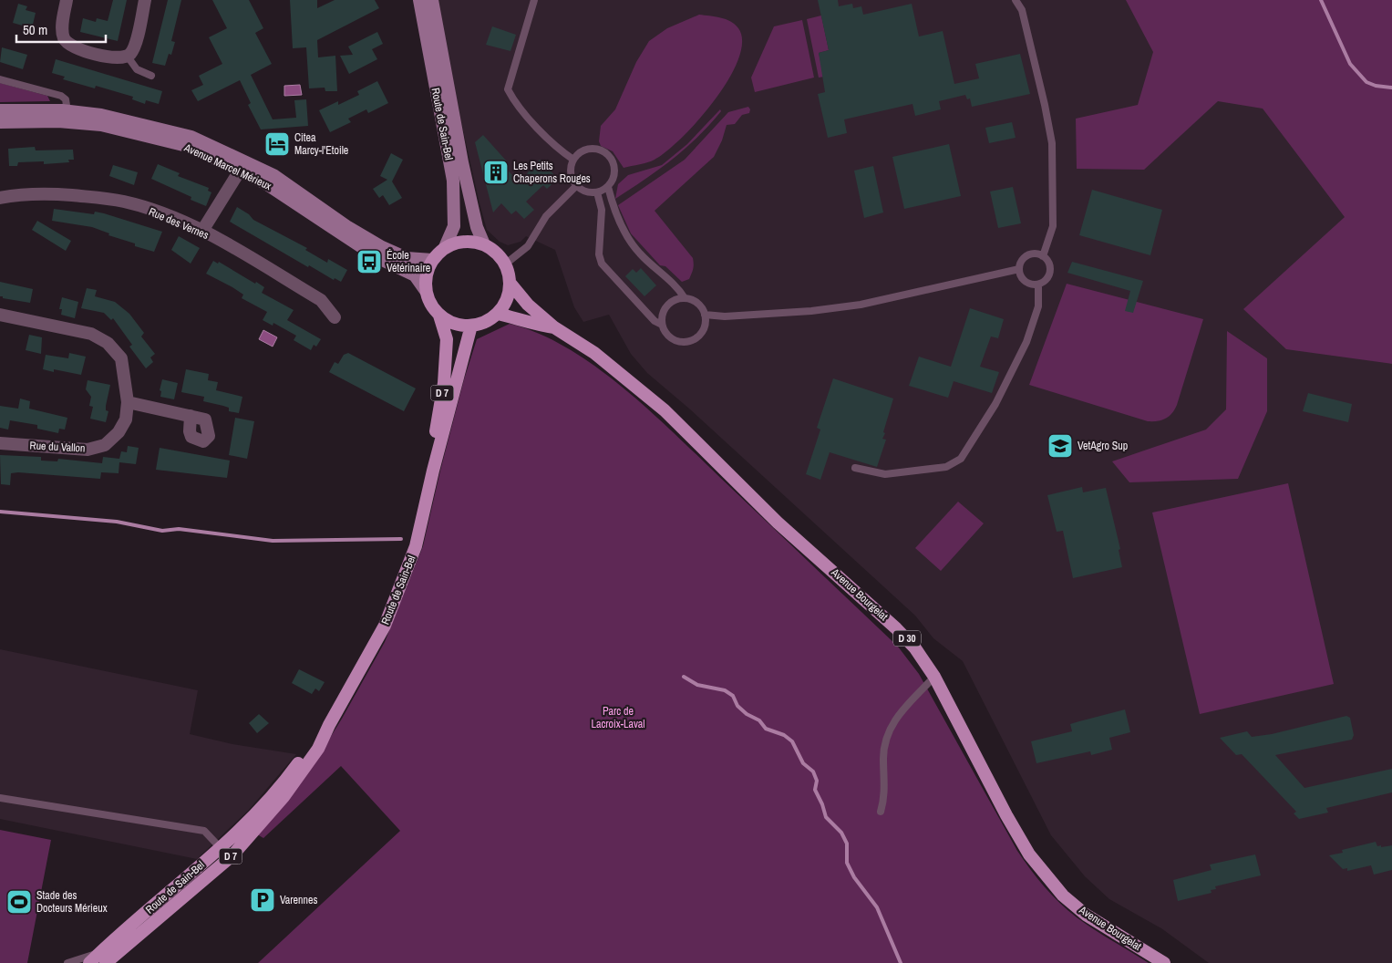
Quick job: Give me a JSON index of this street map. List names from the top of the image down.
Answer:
{
  "streets": {
    "main road": [
      "Route de Sain-Bel",
      "Avenue Marcel Mérieux",
      "D 7",
      "Avenue Bourgelat",
      "D 30"
    ],
    "street": ["Rue des Vernes", "Rue du Vallon"]
  },
  "crossings": [
    ["Route de Sain-Bel", "Avenue Marcel Mérieux"],
    ["Route de Sain-Bel", "Avenue Bourgelat"],
    ["Avenue Marcel Mérieux", "Avenue Bourgelat"]
  ],
  "parks": ["Parc de Lacroix-Laval"],
  "places": {
    "hotel": ["Citea Marcy-l'Etoile"],
    "building": ["Les Petits Chaperons Rouges"],
    "bus stop": ["École Vétérinaire"],
    "school or university": ["VetAgro Sup"],
    "parking": ["Varennes"],
    "sports": ["Stade des Docteurs Mérieux"]
  },
  "scale_bar": "50 m"
}
